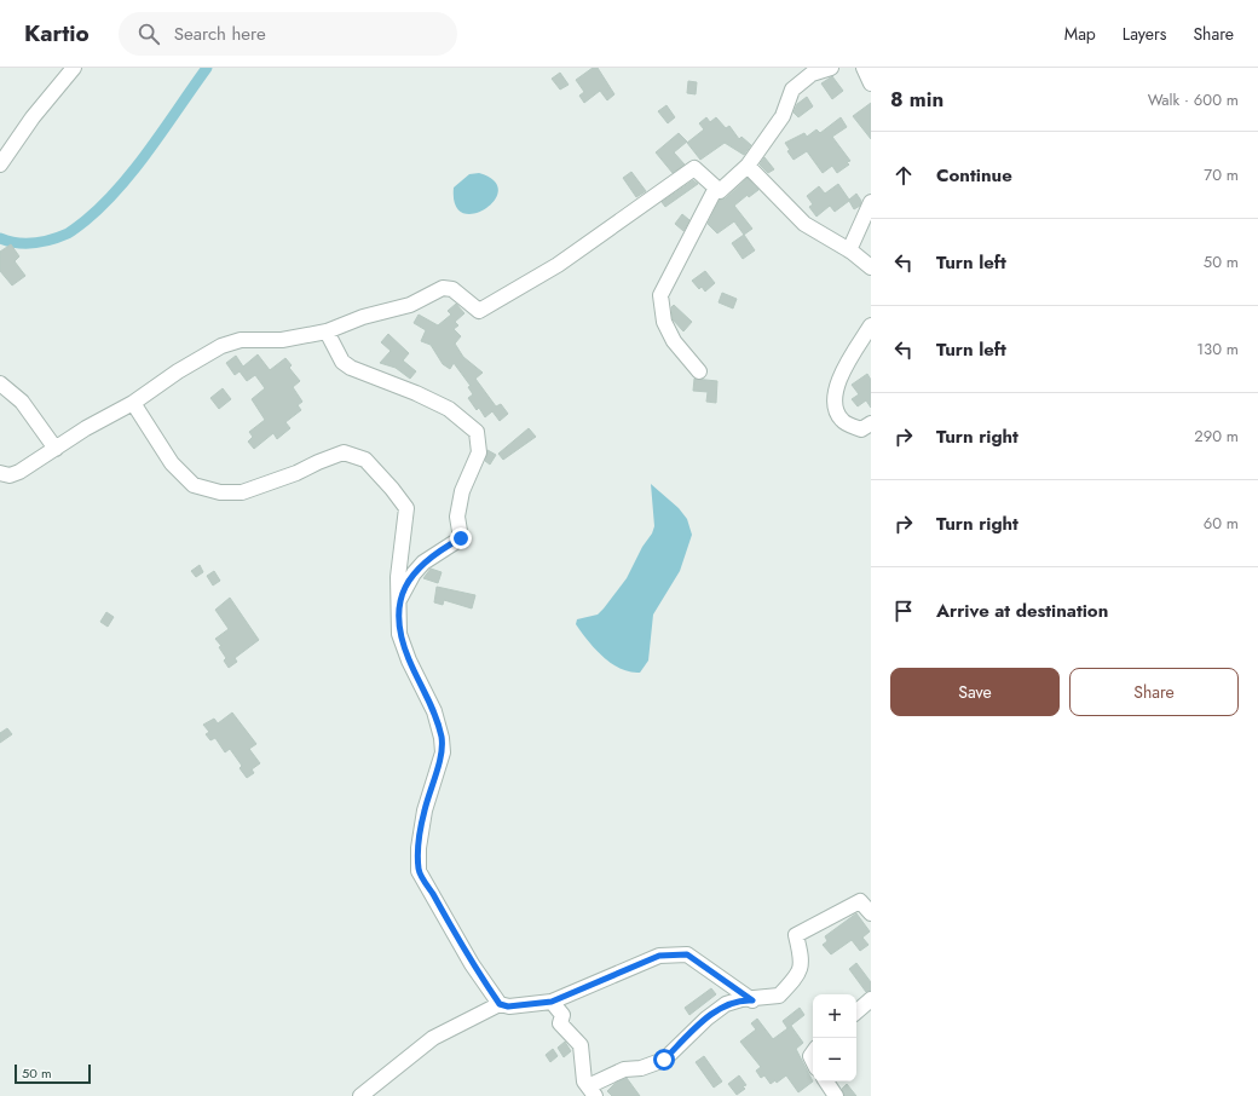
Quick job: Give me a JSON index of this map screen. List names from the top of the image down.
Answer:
{
  "scale_bar": "50 m",
  "page": {
    "header": "Kartio",
    "search": "Search here",
    "nav": ["Map", "Layers", "Share"],
    "heading": ["8 min", "Walk · 600 m"],
    "list": [
      ["Continue", "70 m"],
      ["Turn left", "50 m"],
      ["Turn left", "130 m"],
      ["Turn right", "290 m"],
      ["Turn right", "60 m"],
      "Arrive at destination"
    ],
    "buttons": ["Save", "Share"],
    "map_buttons": ["+", "−"],
    "scale": "50 m"
  }
}
